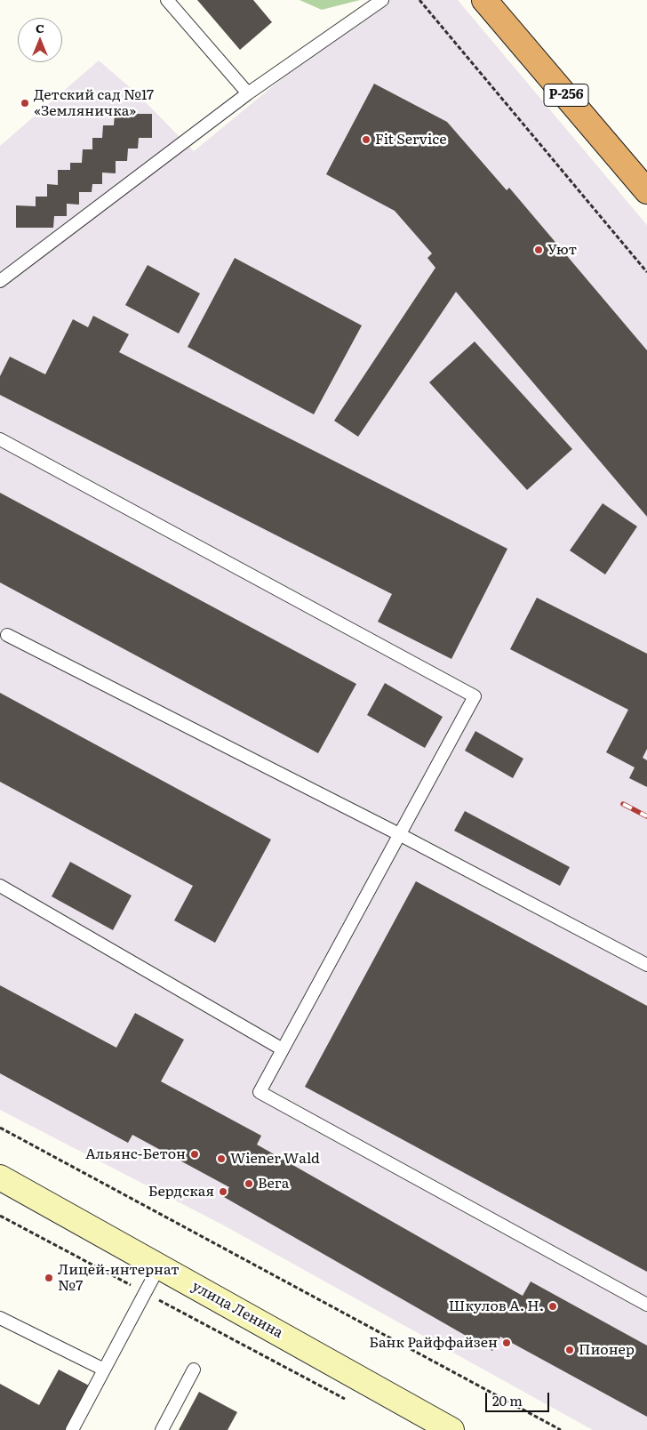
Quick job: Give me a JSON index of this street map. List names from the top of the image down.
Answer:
{
  "streets": {
    "highway": ["Р-256"],
    "main road": ["улица Ленина"]
  },
  "places": [
    "Детский сад №17 «Земляничка»",
    "Fit Service",
    "Уют",
    "Альянс-Бетон",
    "Wiener Wald",
    "Вега",
    "Бердская",
    "Лицей-интернат №7",
    "Шкулов А. Н.",
    "Банк Райффайзен",
    "Пионер"
  ],
  "scale_bar": "20 m",
  "north": "top"
}
